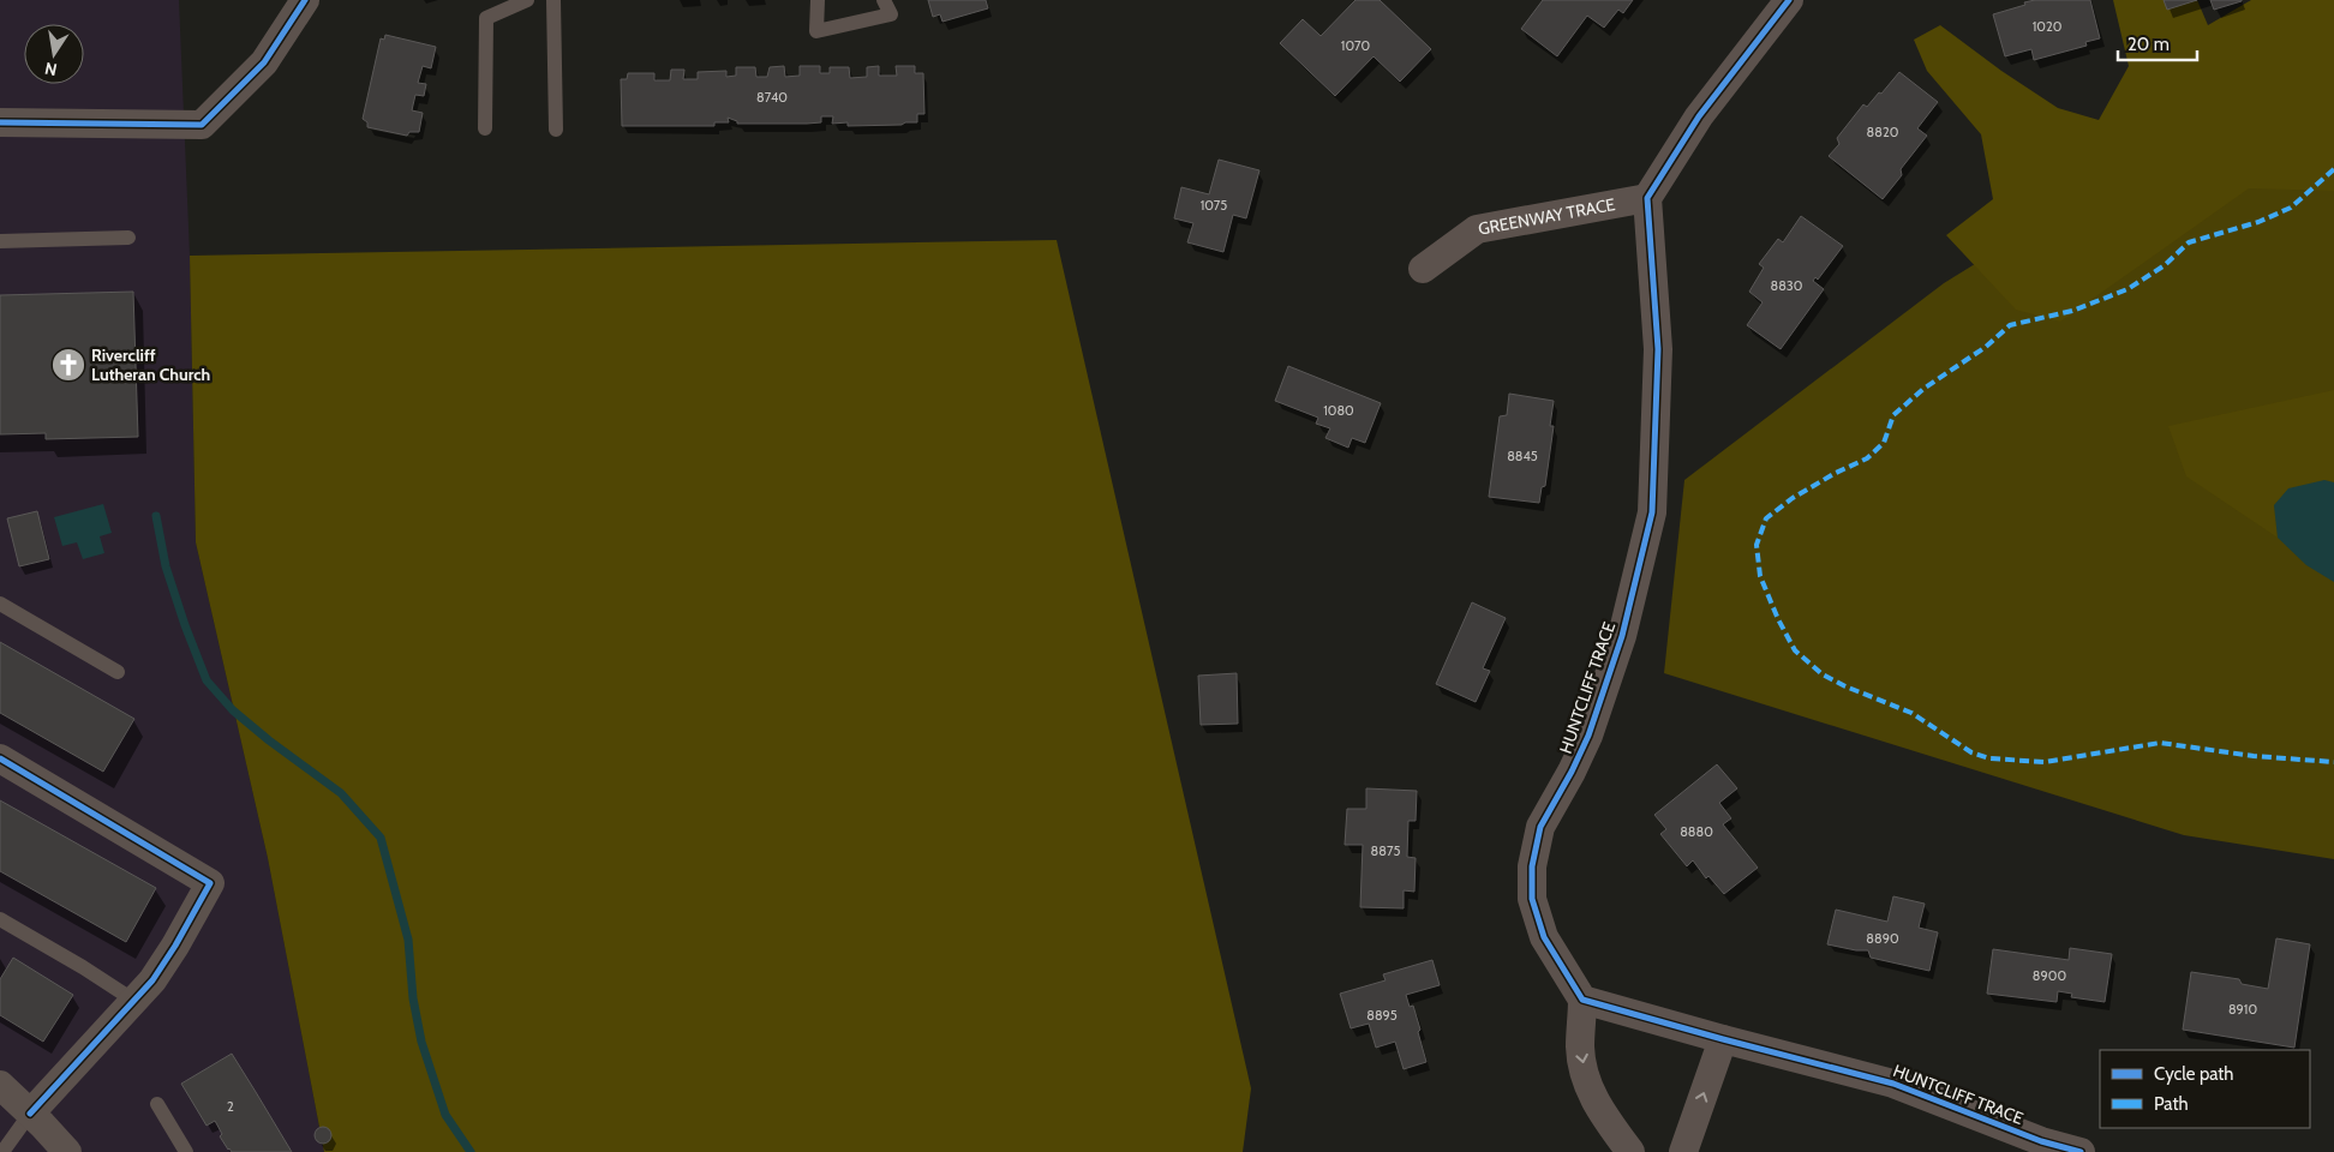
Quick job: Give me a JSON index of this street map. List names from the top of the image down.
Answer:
{
  "streets": {
    "street": ["GREENWAY TRACE", "HUNTCLIFF TRACE"]
  },
  "crossings": [
    ["GREENWAY TRACE", "HUNTCLIFF TRACE"]
  ],
  "places": {
    "church": ["Rivercliff Lutheran Church"]
  },
  "house_numbers": [
    "1020",
    "1070",
    "8740",
    "8820",
    "1075",
    "8830",
    "1080",
    "8845",
    "8880",
    "8875",
    "8890",
    "8900",
    "8910",
    "8895",
    "2"
  ],
  "legend": ["Cycle path", "Path"],
  "scale_bar": "20 m",
  "north": "bottom"
}
